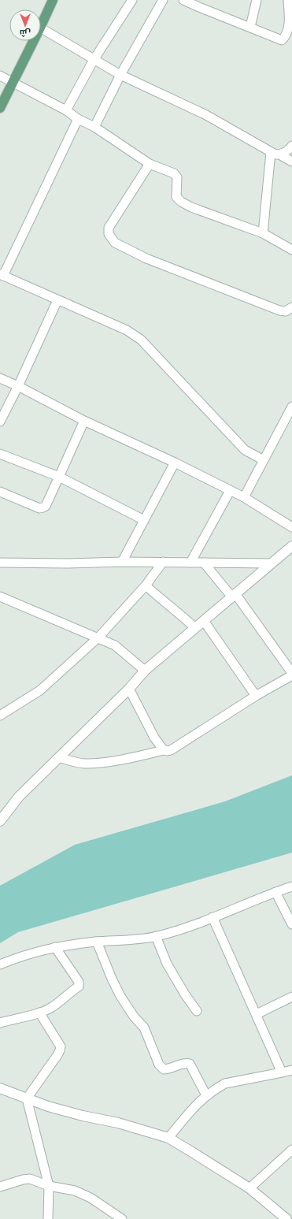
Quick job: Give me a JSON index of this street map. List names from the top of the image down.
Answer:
{
  "north": "bottom"
}
